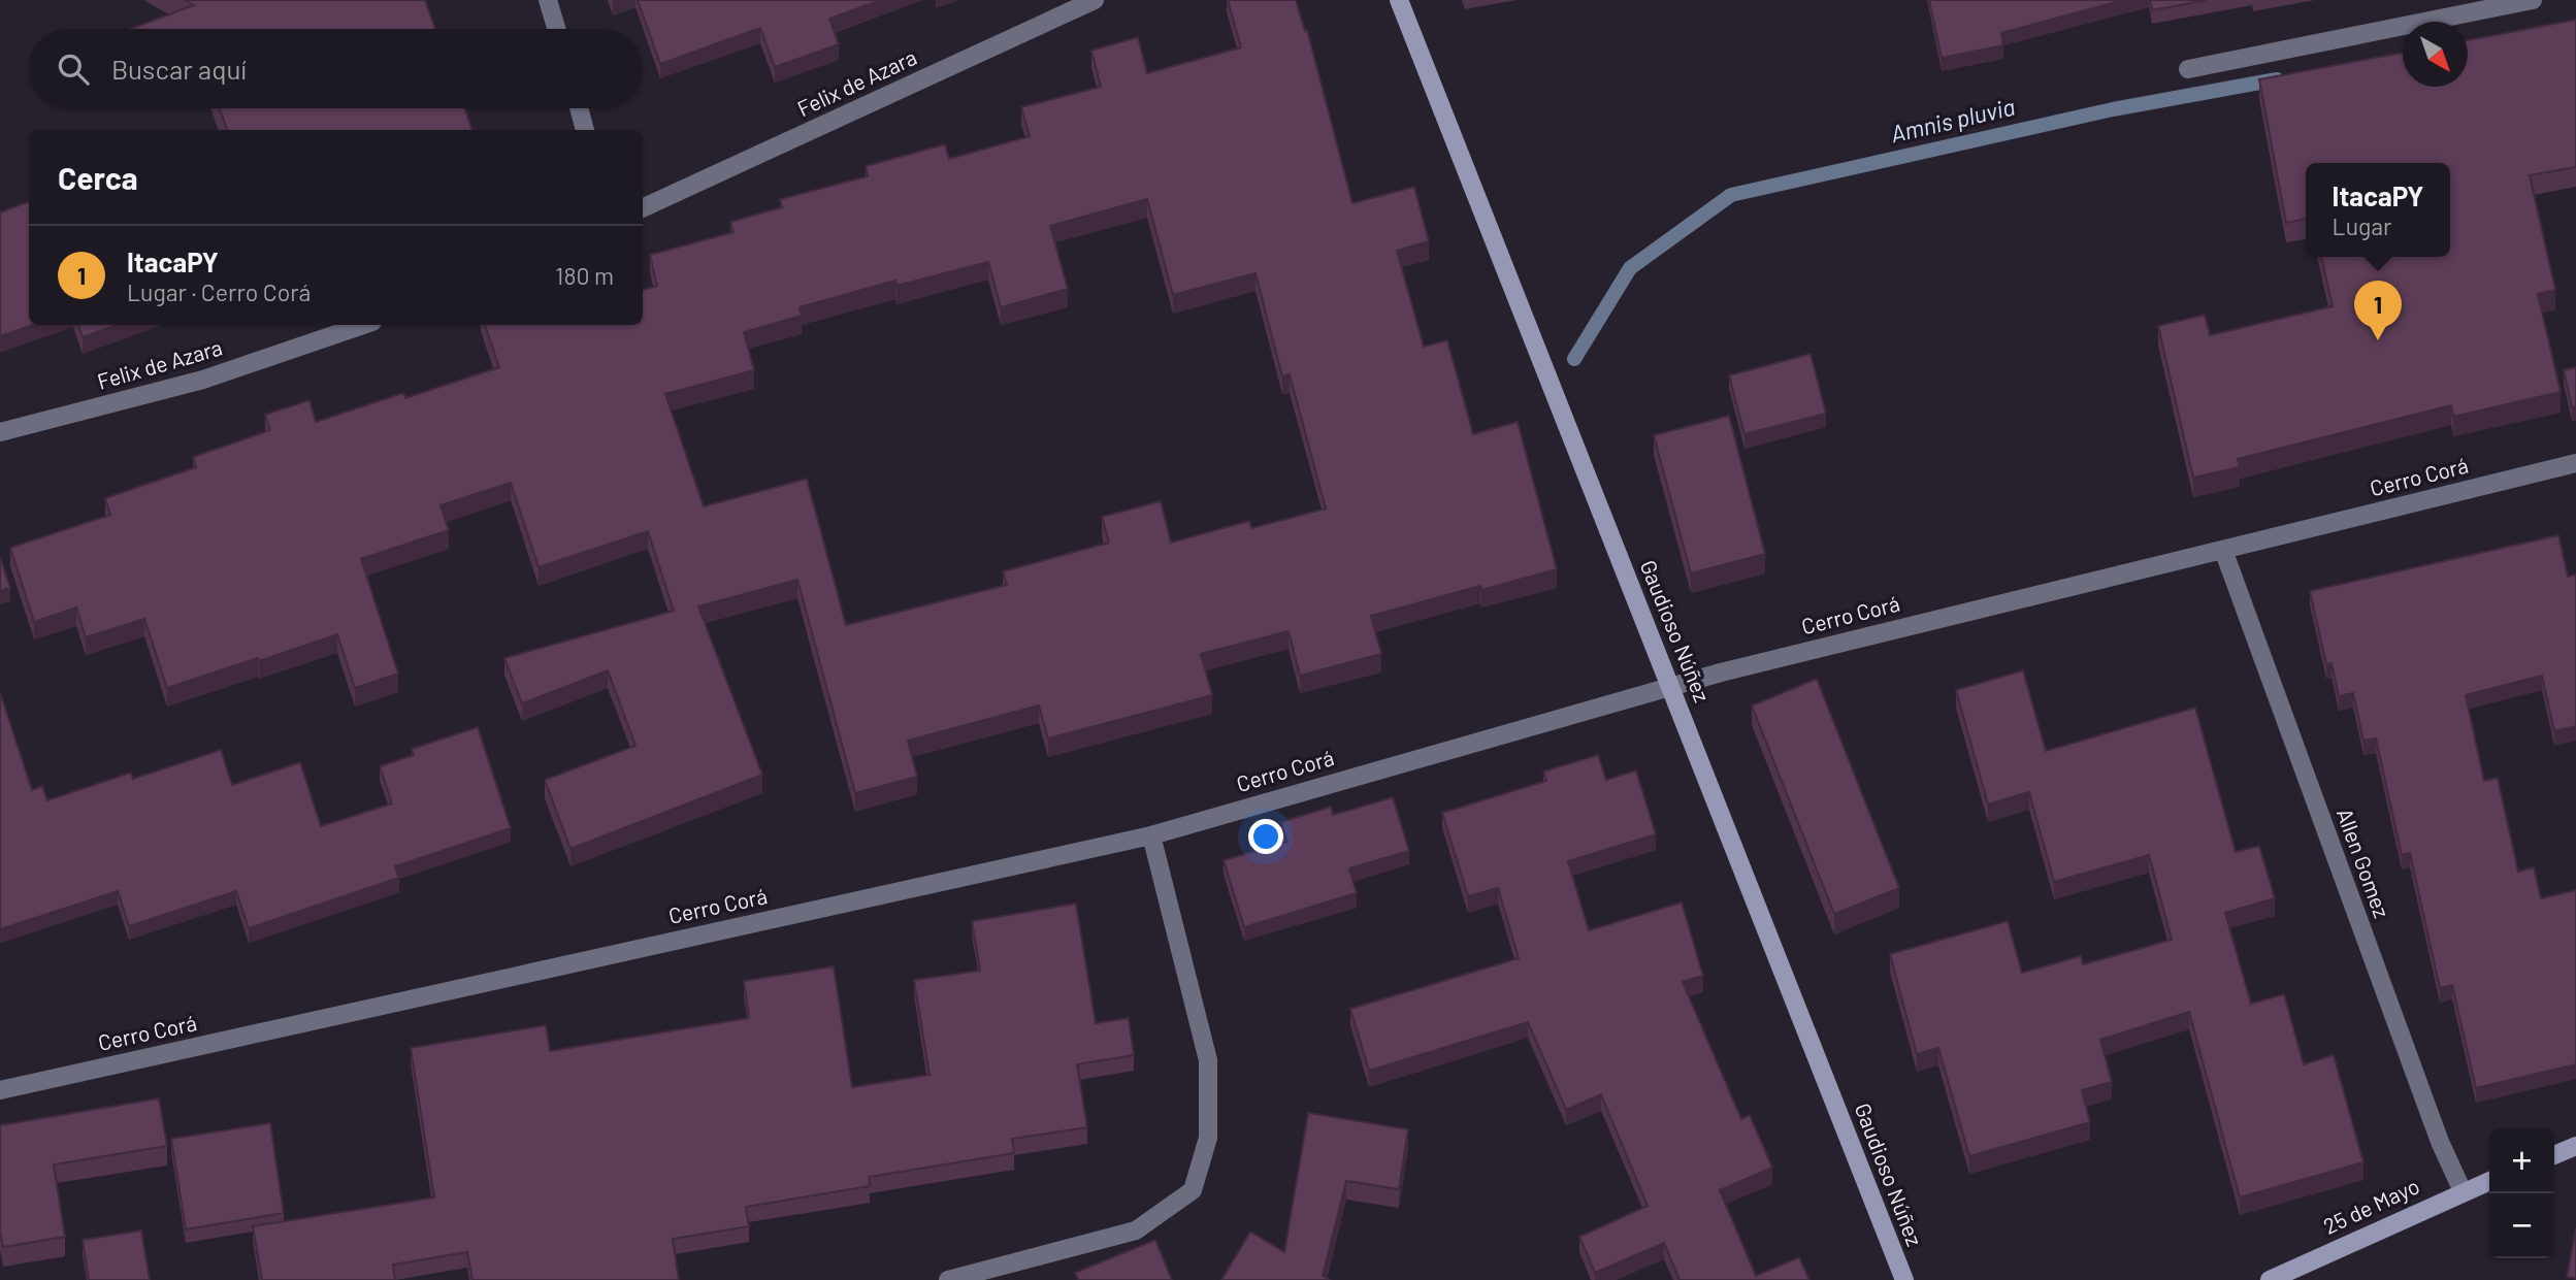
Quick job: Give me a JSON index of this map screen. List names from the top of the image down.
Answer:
{
  "streets": {
    "street": [
      "Felix de Azara",
      "Cerro Corá",
      "Gaudioso Núñez",
      "Allen Gomez",
      "25 de Mayo"
    ]
  },
  "crossings": [
    ["Cerro Corá", "Gaudioso Núñez"],
    ["Cerro Corá", "Allen Gomez"],
    ["Allen Gomez", "25 de Mayo"]
  ],
  "water": ["Amnis pluvia"],
  "north": "bottom right",
  "page": {
    "search": "Buscar aquí",
    "heading": "Cerca",
    "popup": ["ItacaPY", "Lugar"],
    "list": [
      {
        "mark": "1",
        "name": "ItacaPY",
        "note": "Lugar · Cerro Corá",
        "value": "180 m"
      }
    ],
    "pins": "1",
    "map_buttons": ["+", "−"]
  }
}
